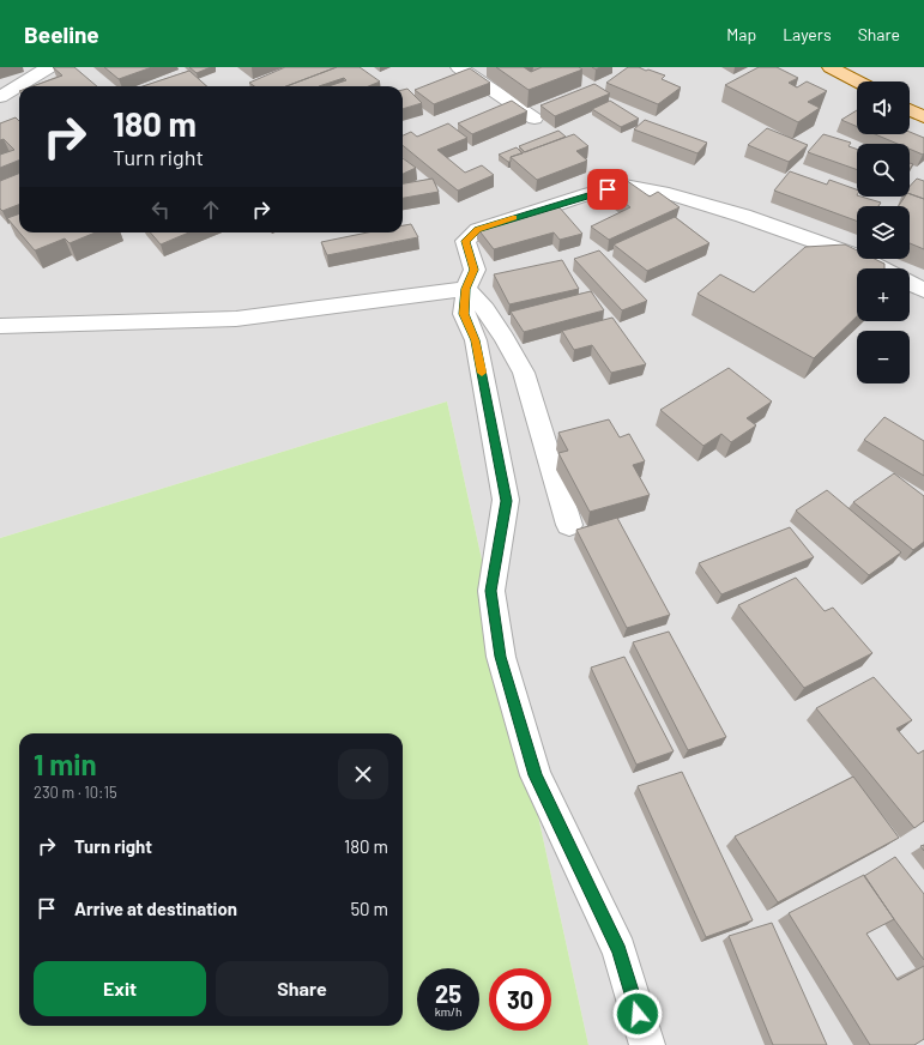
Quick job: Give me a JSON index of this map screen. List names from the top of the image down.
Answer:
{
  "page": {
    "header": "Beeline",
    "nav": ["Map", "Layers", "Share"],
    "map_buttons": ["+", "−"],
    "turn": ["180 m", "Turn right"],
    "heading": ["1 min", "230 m · 10:15"],
    "list": [
      {
        "name": "Turn right",
        "value": "180 m"
      },
      {
        "name": "Arrive at destination",
        "value": "50 m"
      }
    ],
    "buttons": ["Exit", "Share"],
    "speed": "25 km/h",
    "limit": "30"
  }
}
